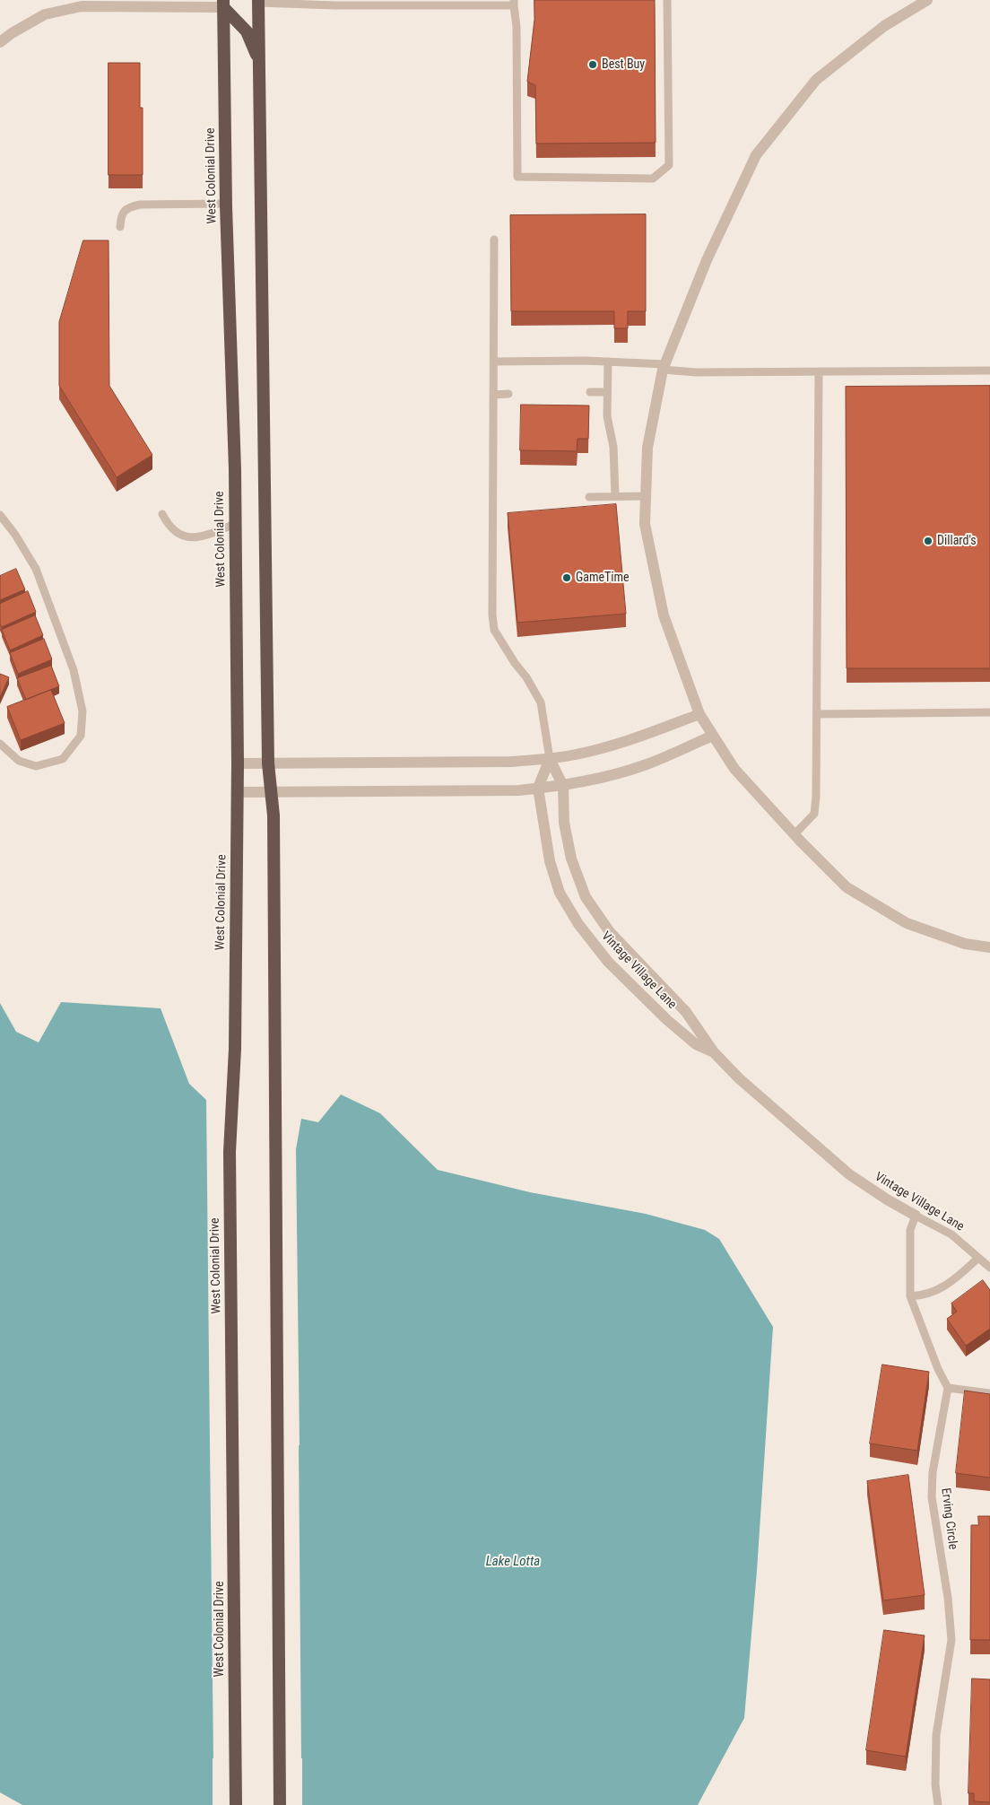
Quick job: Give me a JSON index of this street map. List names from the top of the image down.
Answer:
{
  "streets": {
    "highway": ["West Colonial Drive"],
    "street": ["Vintage Village Lane"],
    "lane": ["Erving Circle"]
  },
  "water": ["Lake Lotta"],
  "places": ["Best Buy", "Dillard's", "GameTime"]
}
